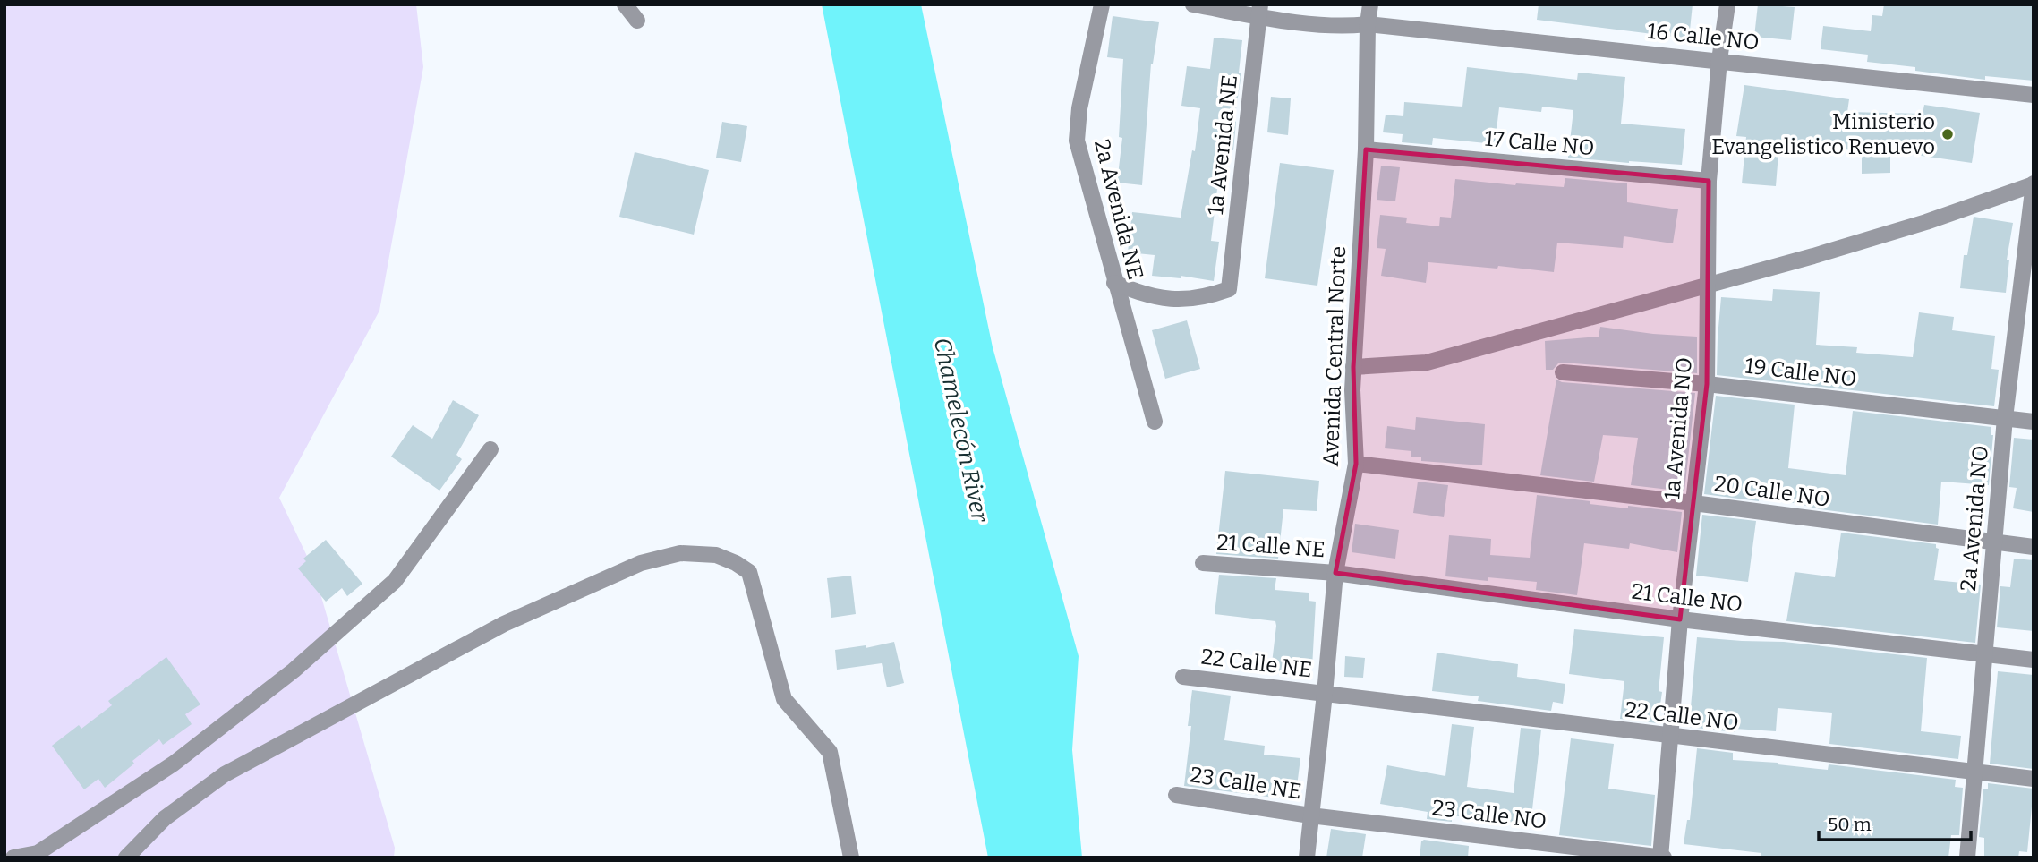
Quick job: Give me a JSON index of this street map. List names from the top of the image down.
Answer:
{
  "streets": {
    "street": [
      "16 Calle NO",
      "17 Calle NO",
      "1a Avenida NE",
      "2a Avenida NE",
      "Avenida Central Norte",
      "19 Calle NO",
      "1a Avenida NO",
      "20 Calle NO",
      "2a Avenida NO",
      "21 Calle NE",
      "21 Calle NO",
      "22 Calle NE",
      "22 Calle NO",
      "23 Calle NE",
      "23 Calle NO"
    ]
  },
  "crossings": [
    ["16 Calle NO", "1a Avenida NE"],
    ["16 Calle NO", "Avenida Central Norte"],
    ["16 Calle NO", "1a Avenida NO"],
    ["17 Calle NO", "Avenida Central Norte"],
    ["17 Calle NO", "1a Avenida NO"],
    ["1a Avenida NE", "2a Avenida NE"],
    ["Avenida Central Norte", "20 Calle NO"],
    ["Avenida Central Norte", "21 Calle NE"],
    ["Avenida Central Norte", "21 Calle NO"],
    ["Avenida Central Norte", "22 Calle NE"],
    ["Avenida Central Norte", "22 Calle NO"],
    ["Avenida Central Norte", "23 Calle NE"],
    ["Avenida Central Norte", "23 Calle NO"],
    ["19 Calle NO", "1a Avenida NO"],
    ["19 Calle NO", "2a Avenida NO"],
    ["1a Avenida NO", "20 Calle NO"],
    ["1a Avenida NO", "21 Calle NO"],
    ["1a Avenida NO", "22 Calle NO"],
    ["1a Avenida NO", "23 Calle NO"],
    ["20 Calle NO", "2a Avenida NO"],
    ["2a Avenida NO", "21 Calle NO"],
    ["2a Avenida NO", "22 Calle NO"],
    ["21 Calle NE", "21 Calle NO"],
    ["22 Calle NE", "22 Calle NO"],
    ["23 Calle NE", "23 Calle NO"]
  ],
  "water": ["Chamelecón River"],
  "places": ["Ministerio Evangelistico Renuevo"],
  "scale_bar": "50 m"
}
